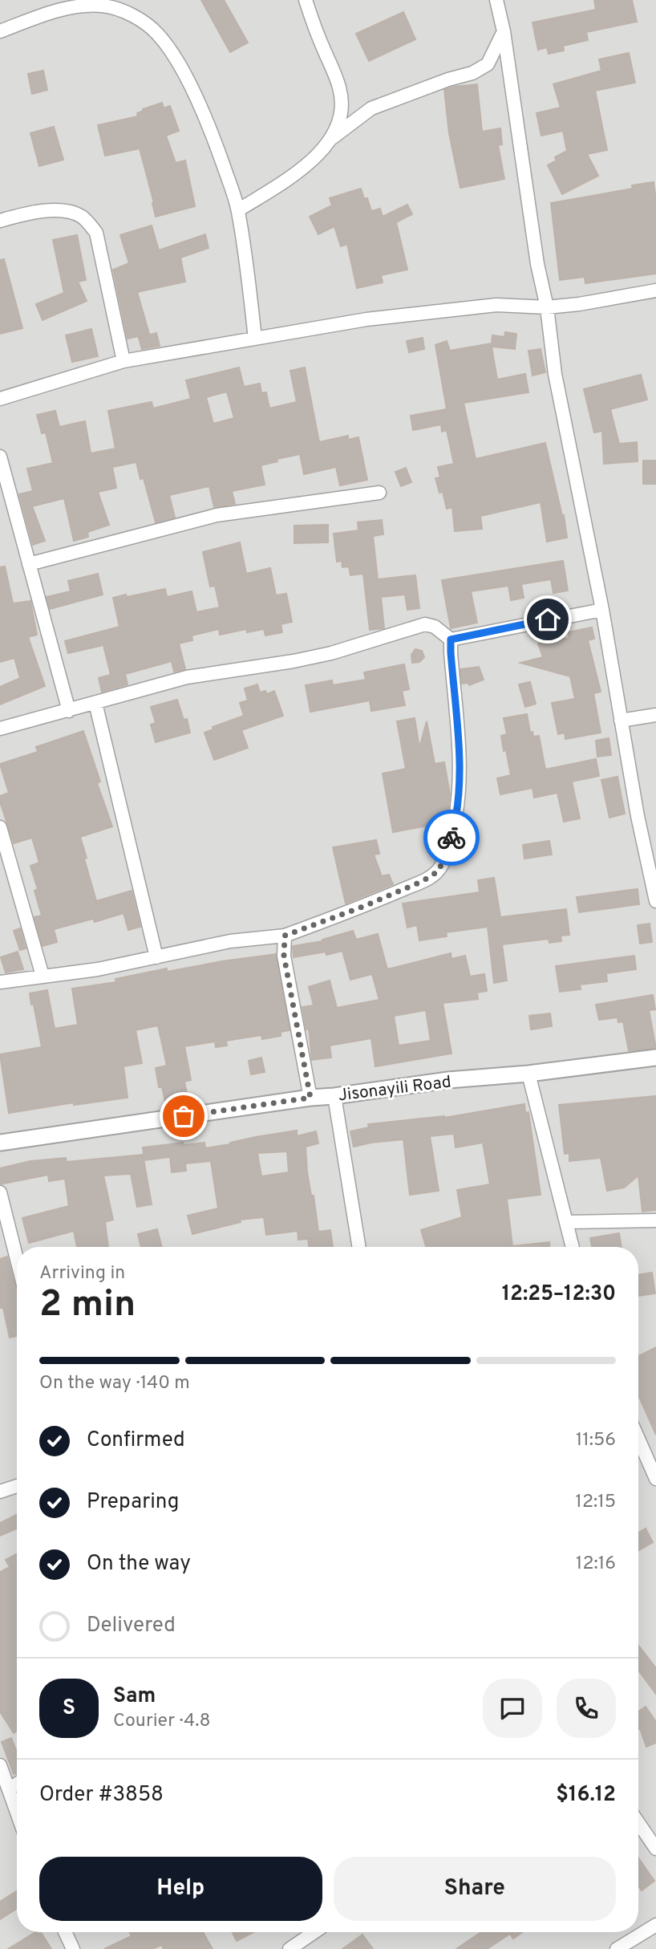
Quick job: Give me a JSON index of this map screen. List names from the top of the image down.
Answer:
{
  "streets": {
    "street": ["Jisonayili Road"]
  },
  "page": {
    "heading": ["2 min", "Arriving in", "12:25–12:30"],
    "panel": [
      "Sam",
      "Courier · 4.8",
      "Order #3858",
      "$16.12"
    ],
    "bar": "On the way · 140 m",
    "list": [
      ["Confirmed", "11:56"],
      ["Preparing", "12:15"],
      ["On the way", "12:16"],
      "Delivered"
    ],
    "round": "S",
    "buttons": ["Help", "Share"]
  }
}
